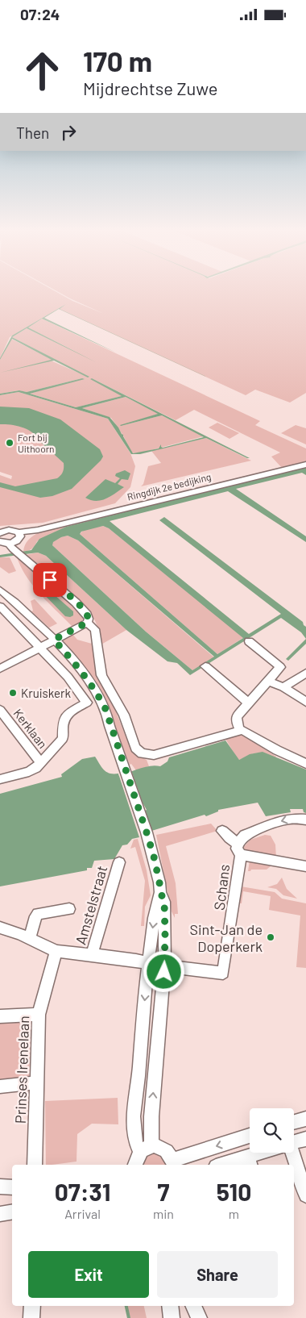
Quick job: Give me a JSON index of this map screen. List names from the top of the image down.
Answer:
{
  "streets": {
    "street": [
      "Ringdijk 2e bedijking",
      "Kerklaan",
      "Schans",
      "Amstelstraat",
      "Prinses Irenelaan"
    ]
  },
  "crossings": [
    ["Schans", "Amstelstraat"],
    ["Schans", "Prinses Irenelaan"]
  ],
  "places": ["Fort bij Uithoorn", "Kruiskerk", "Sint-Jan de Doperkerk"],
  "page": {
    "status": "07:24",
    "turn": ["170 m", "Mijdrechtse Zuwe"],
    "then": "Then",
    "eta": [
      "07:31",
      "Arrival",
      "7",
      "min",
      "510",
      "m"
    ],
    "buttons": ["Exit", "Share"]
  }
}
